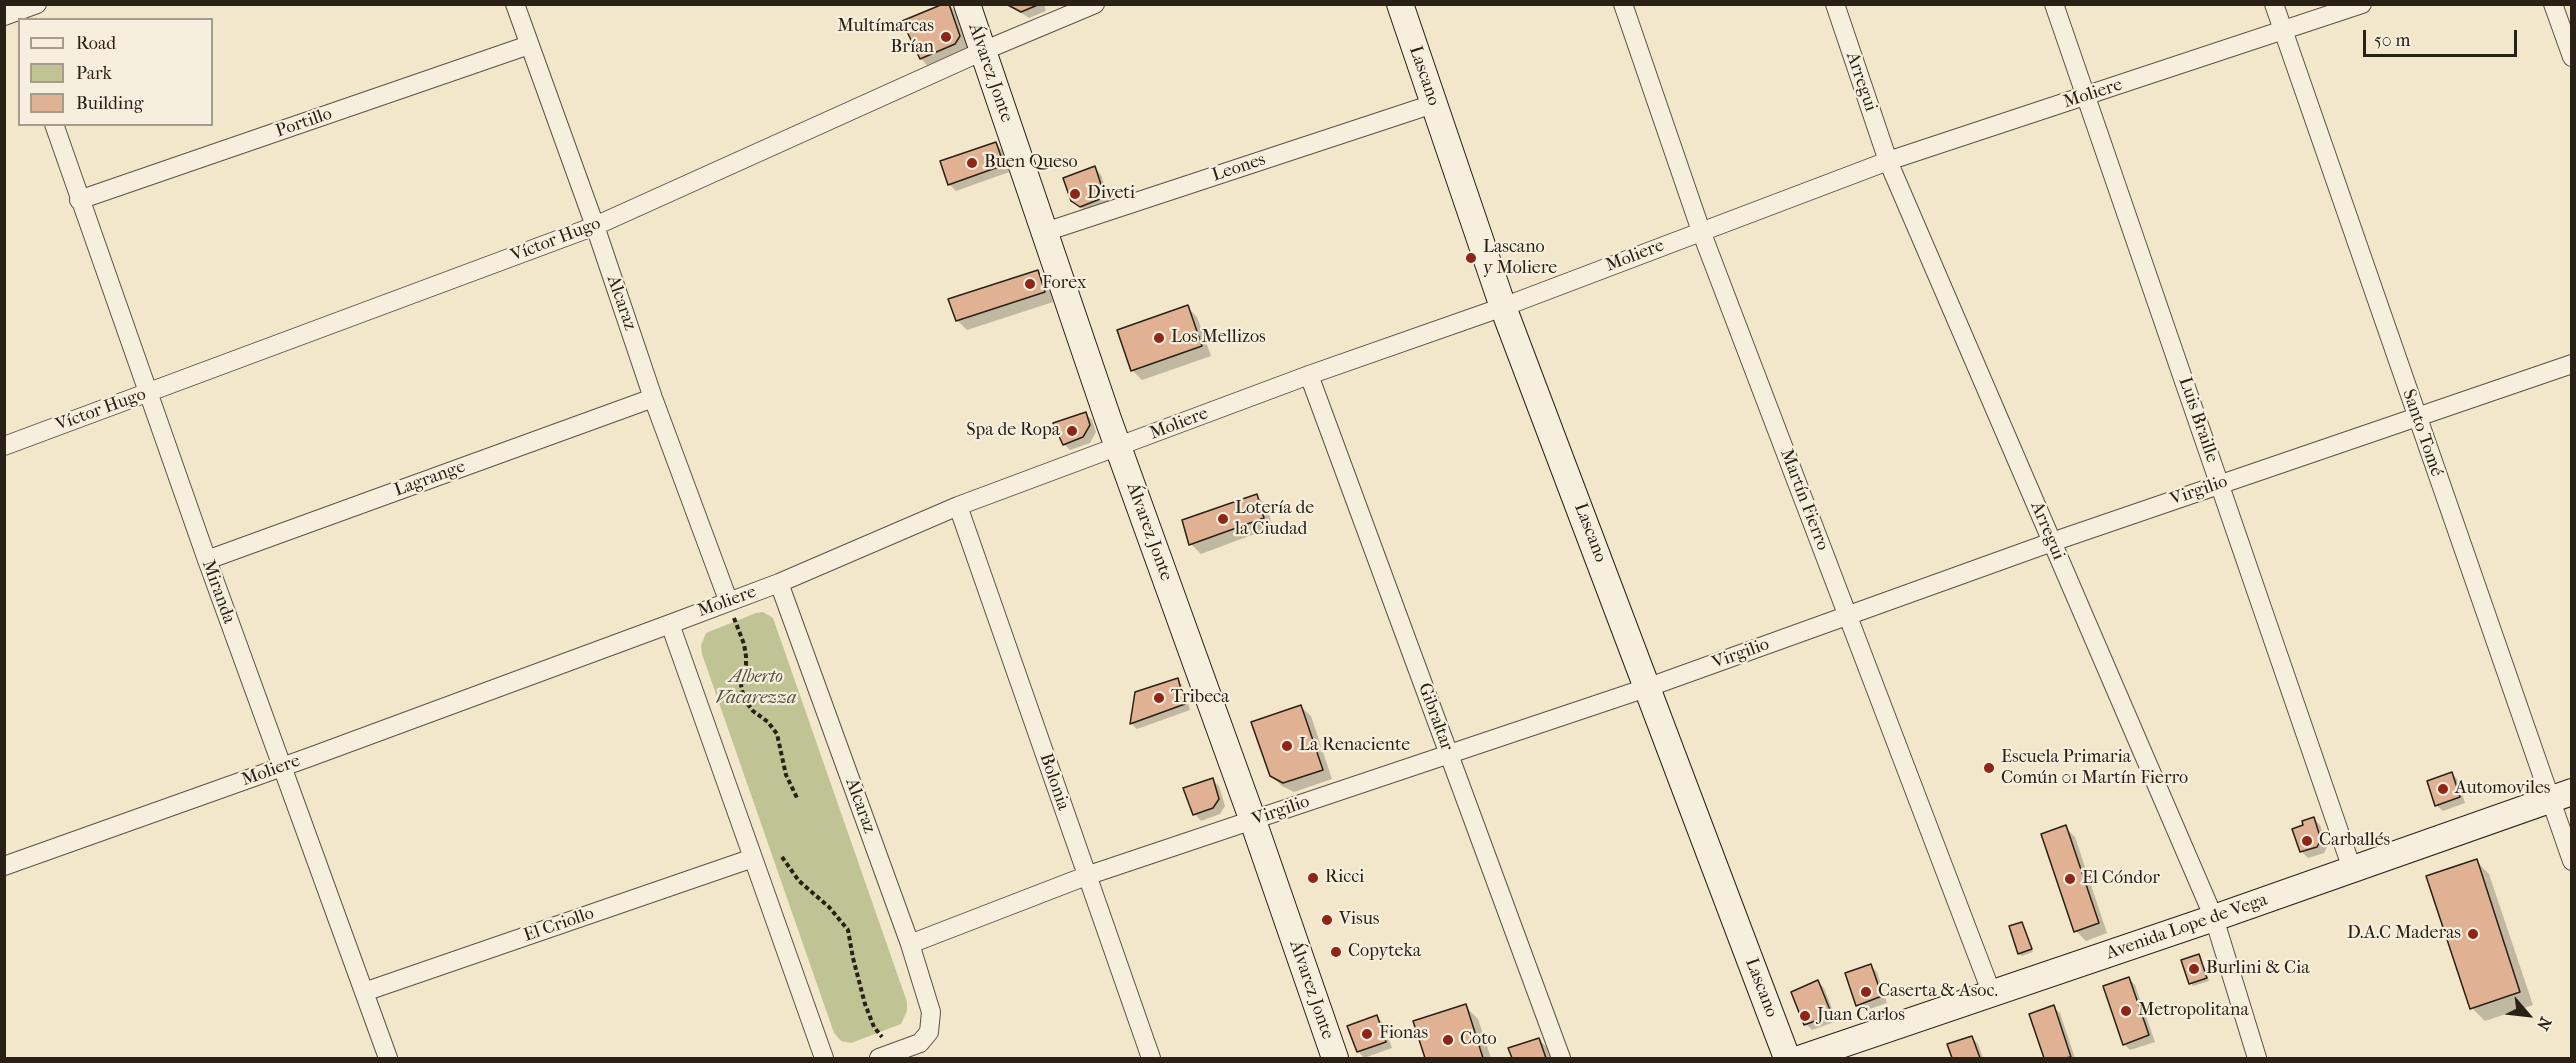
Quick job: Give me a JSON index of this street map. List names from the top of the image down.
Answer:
{
  "streets": {
    "street": [
      "Álvarez Jonte",
      "Lascano",
      "Arregui",
      "Moliere",
      "Portillo",
      "Leones",
      "Víctor Hugo",
      "Alcaraz",
      "Luis Braille",
      "Santo Tomé",
      "Lagrange",
      "Virgilio",
      "Martín Fierro",
      "Miranda",
      "Gibraltar",
      "Bolonia",
      "El Criollo",
      "Avenida Lope de Vega"
    ]
  },
  "crossings": [
    ["Álvarez Jonte", "Moliere"],
    ["Álvarez Jonte", "Leones"],
    ["Álvarez Jonte", "Víctor Hugo"],
    ["Álvarez Jonte", "Virgilio"],
    ["Lascano", "Moliere"],
    ["Lascano", "Leones"],
    ["Lascano", "Virgilio"],
    ["Arregui", "Moliere"],
    ["Arregui", "Virgilio"],
    ["Arregui", "Avenida Lope de Vega"],
    ["Moliere", "Alcaraz"],
    ["Moliere", "Luis Braille"],
    ["Moliere", "Santo Tomé"],
    ["Moliere", "Martín Fierro"],
    ["Moliere", "Miranda"],
    ["Moliere", "Gibraltar"],
    ["Moliere", "Bolonia"],
    ["Portillo", "Alcaraz"],
    ["Portillo", "Miranda"],
    ["Víctor Hugo", "Alcaraz"],
    ["Víctor Hugo", "Miranda"],
    ["Alcaraz", "Lagrange"],
    ["Alcaraz", "Virgilio"],
    ["Luis Braille", "Virgilio"],
    ["Luis Braille", "Avenida Lope de Vega"],
    ["Santo Tomé", "Virgilio"],
    ["Santo Tomé", "Avenida Lope de Vega"],
    ["Lagrange", "Miranda"],
    ["Virgilio", "Martín Fierro"],
    ["Virgilio", "Gibraltar"],
    ["Virgilio", "Bolonia"],
    ["Martín Fierro", "Avenida Lope de Vega"],
    ["Miranda", "El Criollo"]
  ],
  "parks": ["Alberto Vacarezza"],
  "places": [
    "Multímarcas Brían",
    "Buen Queso",
    "Diveti",
    "Lascano y Moliere",
    "Forex",
    "Los Mellizos",
    "Spa de Ropa",
    "Lotería de la Ciudad",
    "Tribeca",
    "La Renaciente",
    "Escuela Primaria Común 01 Martín Fierro",
    "Automoviles",
    "Carballés",
    "Ricci",
    "El Cóndor",
    "Visus",
    "D.A.C Maderas",
    "Copyteka",
    "Burlini & Cia",
    "Caserta & Asoc.",
    "Metropolitana",
    "Juan Carlos",
    "Fionas",
    "Coto"
  ],
  "legend": ["Road", "Park", "Building"],
  "scale_bar": "50 m",
  "north": "bottom right"
}
